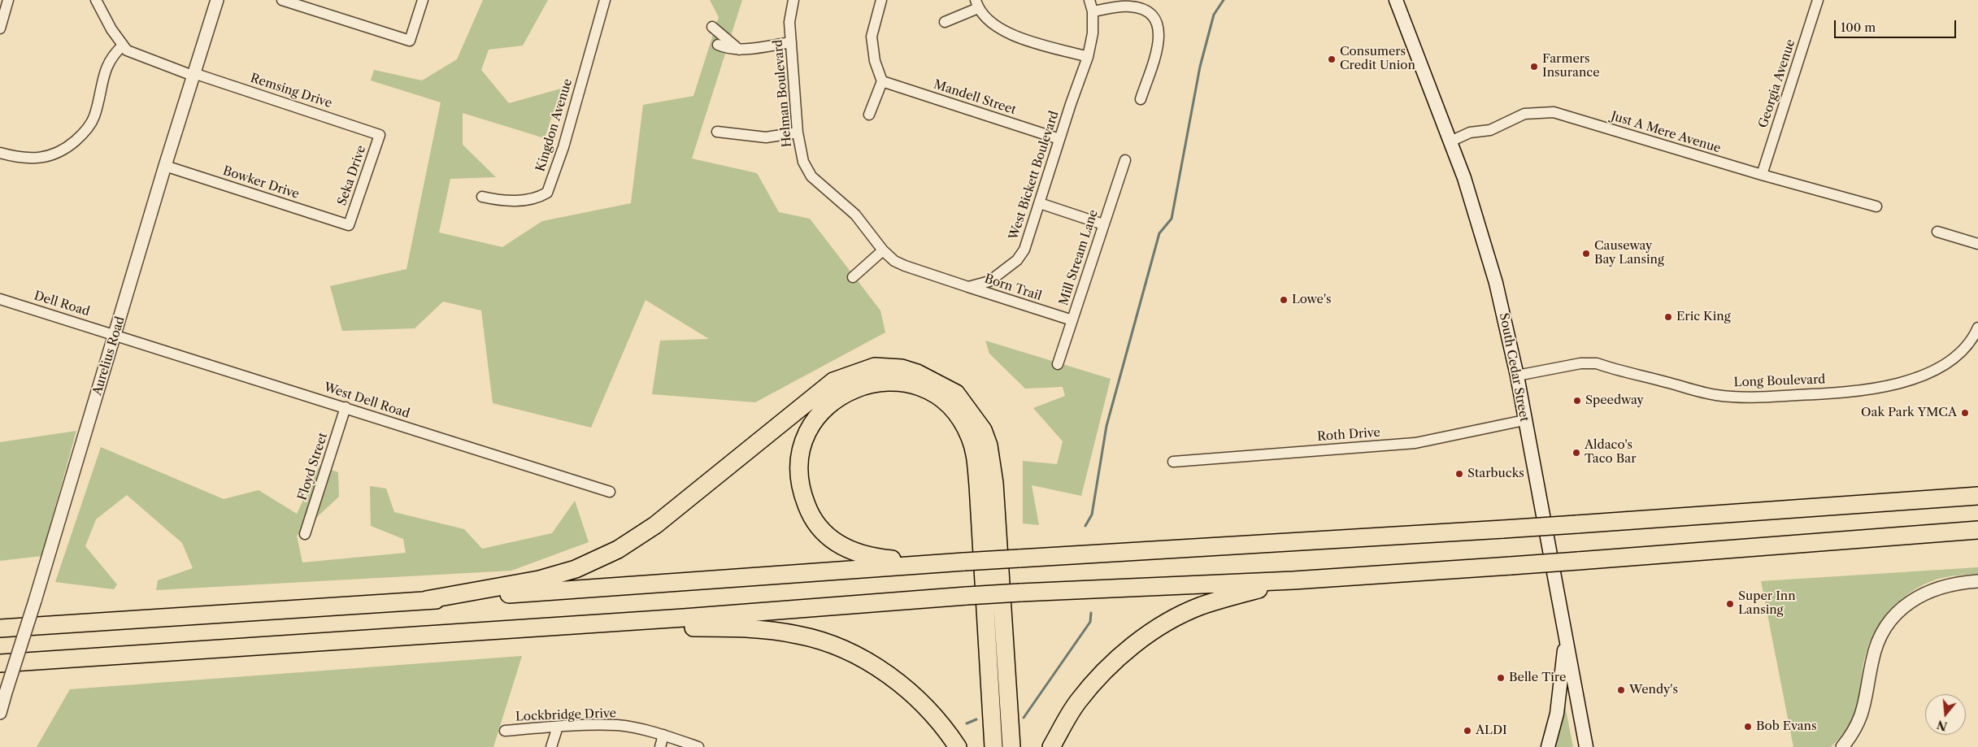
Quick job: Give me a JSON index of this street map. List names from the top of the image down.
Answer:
{
  "streets": {
    "main road": ["South Cedar Street"],
    "street": [
      "Georgia Avenue",
      "Remsing Drive",
      "Helman Boulevard",
      "Mandell Street",
      "Kingdon Avenue",
      "Just A Mere Avenue",
      "Seka Drive",
      "West Bickett Boulevard",
      "Bowker Drive",
      "Mill Stream Lane",
      "Born Trail",
      "Dell Road",
      "Aurelius Road",
      "Long Boulevard",
      "West Dell Road",
      "Roth Drive",
      "Floyd Street",
      "Lockbridge Drive"
    ]
  },
  "crossings": [
    ["Georgia Avenue", "Just A Mere Avenue"],
    ["Remsing Drive", "Seka Drive"],
    ["Remsing Drive", "Aurelius Road"],
    ["Mandell Street", "West Bickett Boulevard"],
    ["Just A Mere Avenue", "South Cedar Street"],
    ["Seka Drive", "Bowker Drive"],
    ["West Bickett Boulevard", "Born Trail"],
    ["Bowker Drive", "Aurelius Road"],
    ["Mill Stream Lane", "Born Trail"],
    ["Dell Road", "Aurelius Road"],
    ["Dell Road", "West Dell Road"],
    ["Aurelius Road", "West Dell Road"],
    ["South Cedar Street", "Long Boulevard"],
    ["South Cedar Street", "Roth Drive"],
    ["West Dell Road", "Floyd Street"]
  ],
  "places": [
    "Consumers Credit Union",
    "Farmers Insurance",
    "Causeway Bay Lansing",
    "Lowe's",
    "Eric King",
    "Speedway",
    "Oak Park YMCA",
    "Aldaco's Taco Bar",
    "Starbucks",
    "Super Inn Lansing",
    "Belle Tire",
    "Wendy's",
    "Bob Evans",
    "ALDI"
  ],
  "scale_bar": "100 m",
  "north": "bottom"
}
